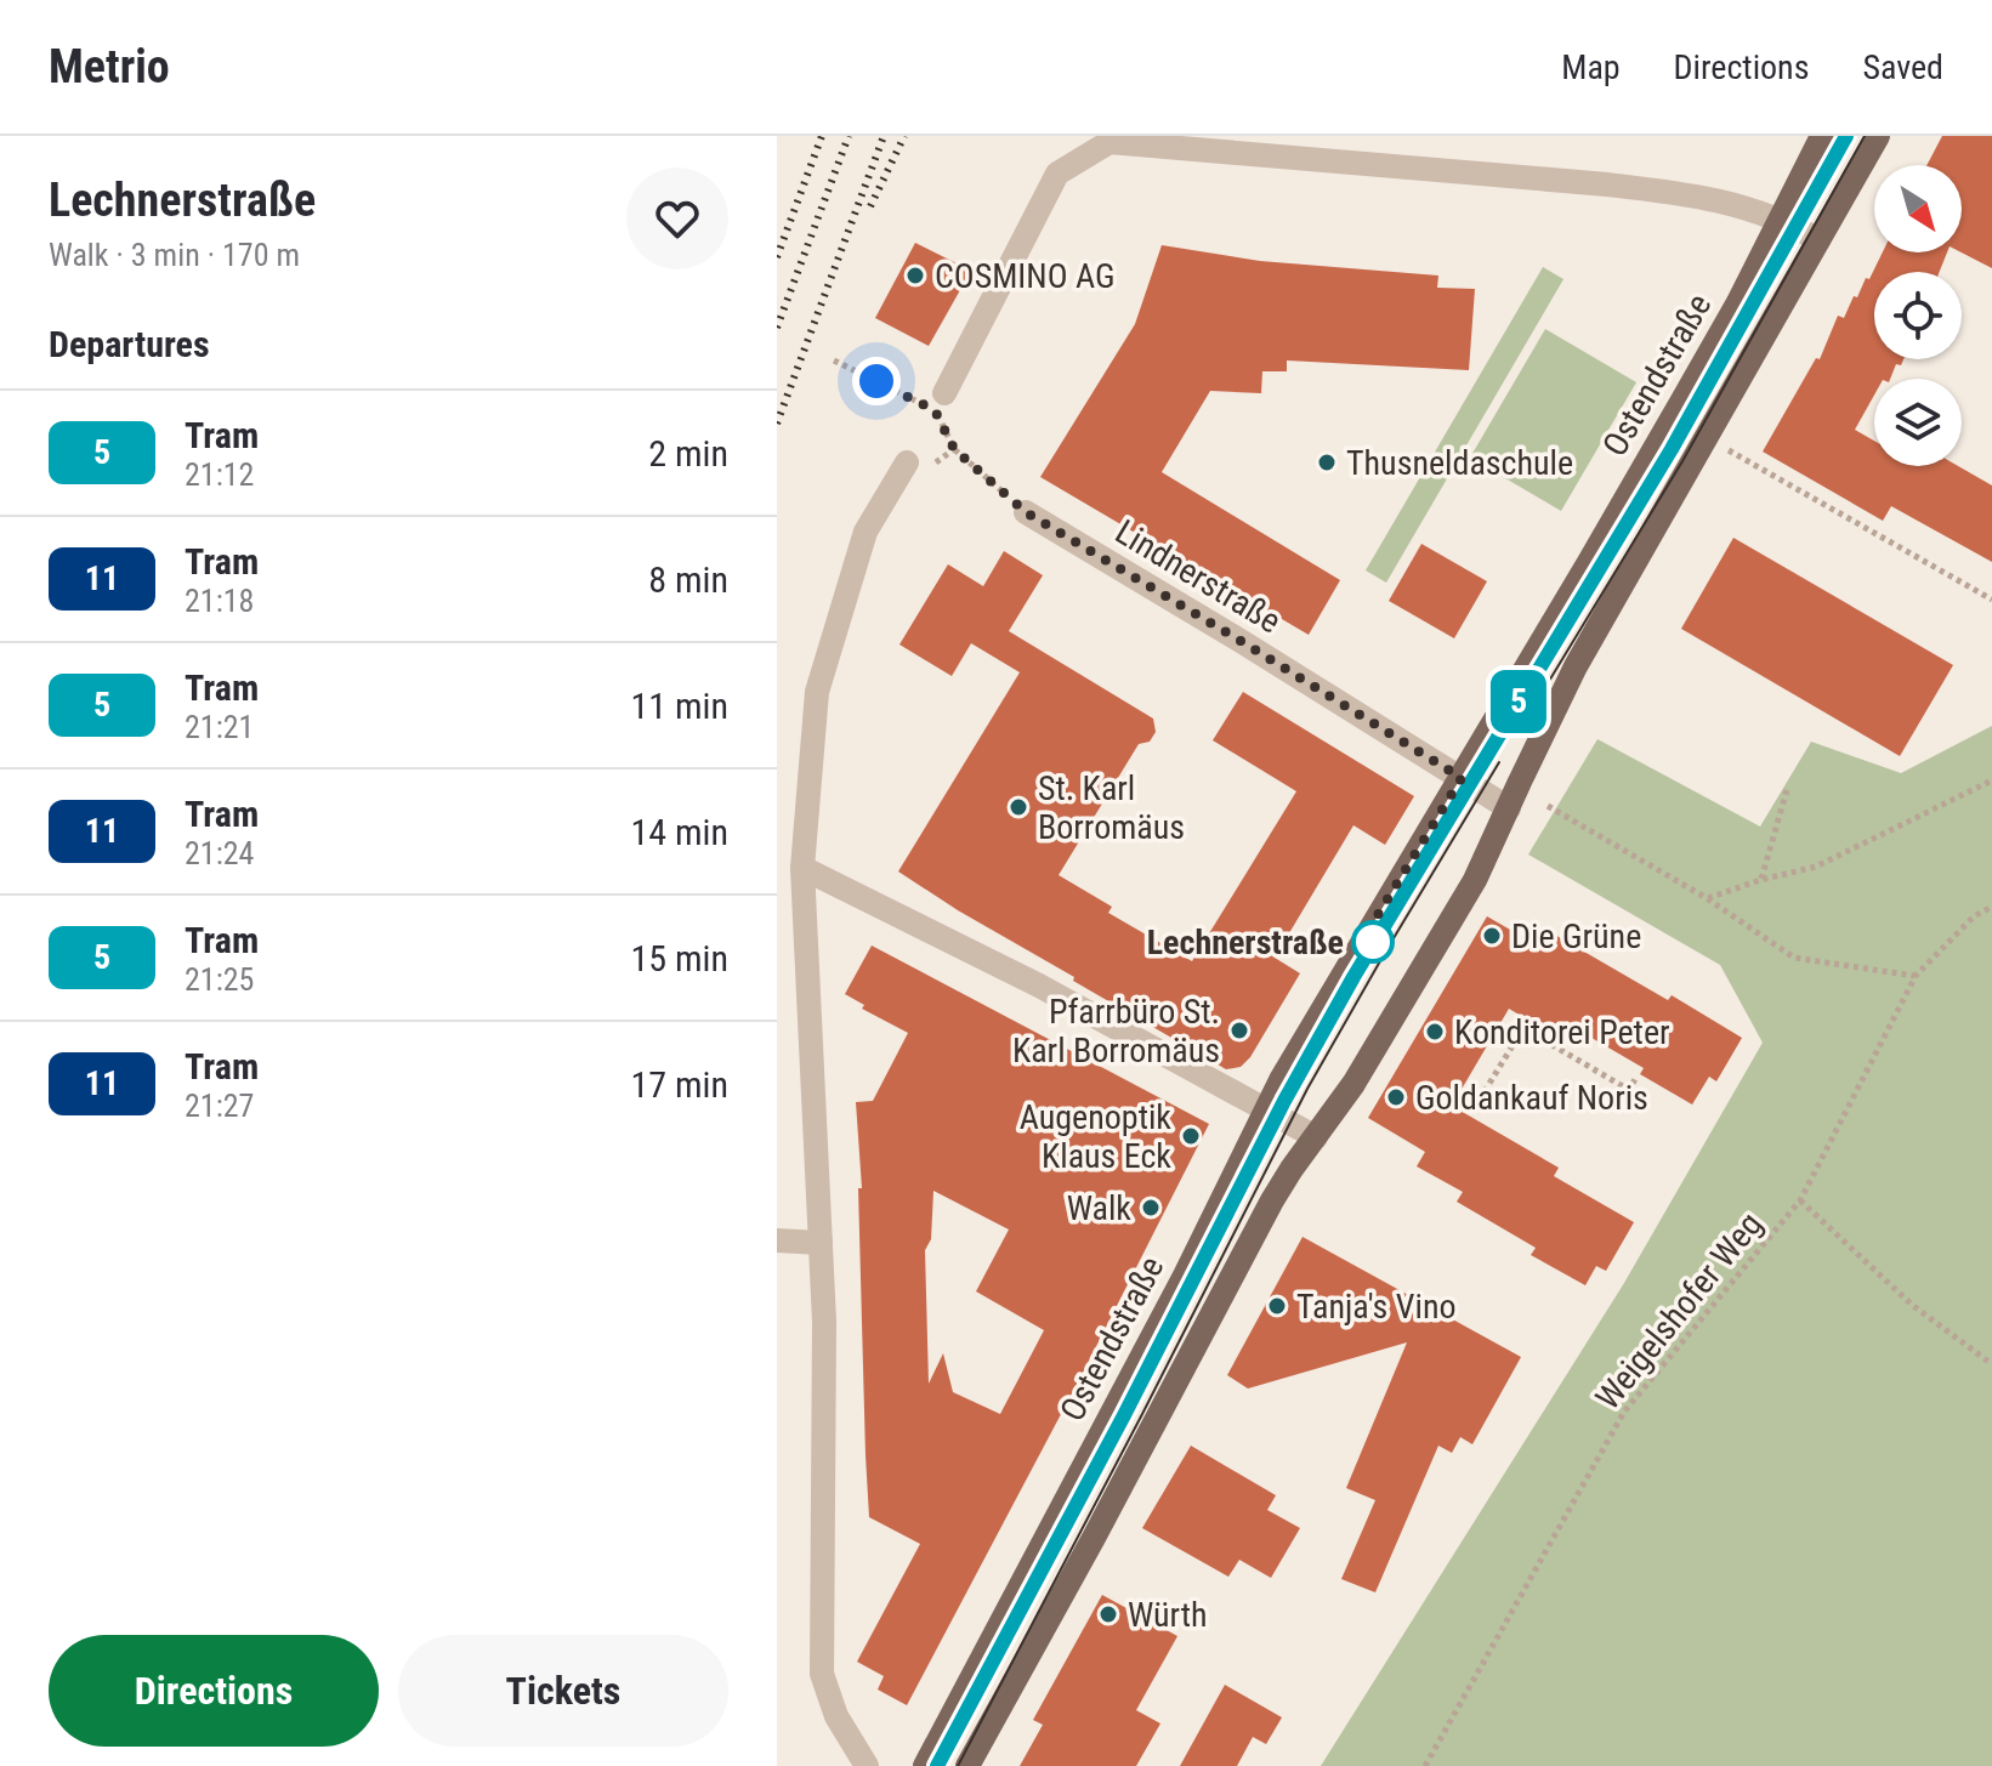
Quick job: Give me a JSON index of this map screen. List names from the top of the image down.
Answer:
{
  "streets": {
    "main road": ["Ostendstraße"],
    "street": ["Lindnerstraße"],
    "path": ["Weigelshofer Weg"]
  },
  "crossings": [
    ["Ostendstraße", "Lindnerstraße"]
  ],
  "places": [
    "COSMINO AG",
    "Thusneldaschule",
    "St. Karl Borromäus",
    "Die Grüne",
    "Lechnerstraße",
    "Pfarrbüro St. Karl Borromäus",
    "Konditorei Peter",
    "Goldankauf Noris",
    "Augenoptik Klaus Eck",
    "Walk",
    "Tanja's Vino",
    "Würth"
  ],
  "lines": ["tram line 5"],
  "north": "bottom right",
  "page": {
    "header": "Metrio",
    "nav": ["Map", "Directions", "Saved"],
    "heading": [
      ["Lechnerstraße", "Walk · 3 min · 170 m"],
      "Departures"
    ],
    "on_map": "5",
    "list": [
      {
        "mark": "5",
        "name": "Tram",
        "note": "21:12",
        "value": "2 min"
      },
      {
        "mark": "11",
        "name": "Tram",
        "note": "21:18",
        "value": "8 min"
      },
      {
        "mark": "5",
        "name": "Tram",
        "note": "21:21",
        "value": "11 min"
      },
      {
        "mark": "11",
        "name": "Tram",
        "note": "21:24",
        "value": "14 min"
      },
      {
        "mark": "5",
        "name": "Tram",
        "note": "21:25",
        "value": "15 min"
      },
      {
        "mark": "11",
        "name": "Tram",
        "note": "21:27",
        "value": "17 min"
      }
    ],
    "buttons": ["Directions", "Tickets"]
  }
}
